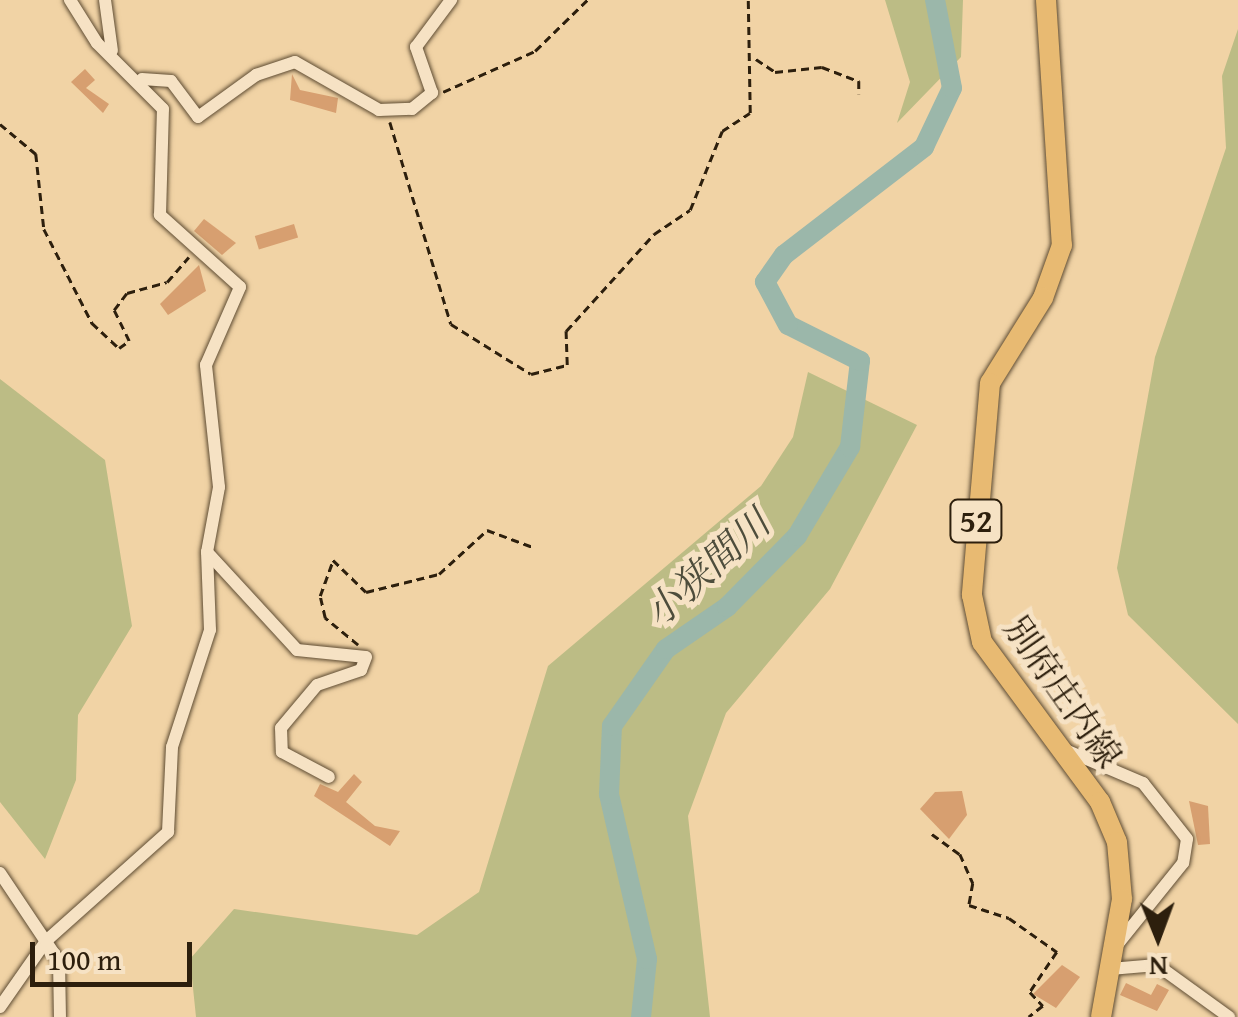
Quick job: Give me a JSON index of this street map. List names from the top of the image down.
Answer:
{
  "streets": {
    "main road": ["52", "別府庄内線"]
  },
  "water": ["小狭間川"],
  "scale_bar": "100 m",
  "north": "bottom"
}
